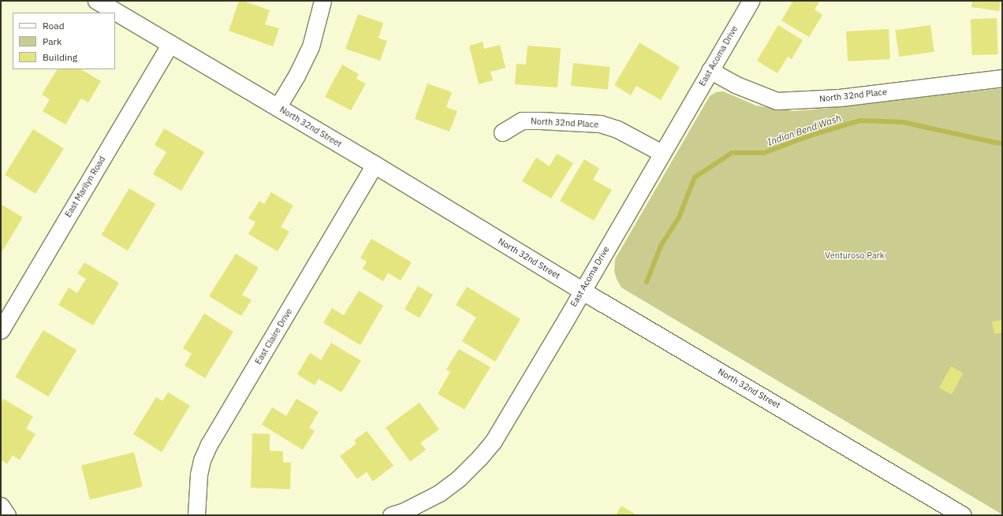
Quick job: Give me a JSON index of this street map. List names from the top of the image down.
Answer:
{
  "streets": {
    "main road": ["North 32nd Street"],
    "street": [
      "East Acoma Drive",
      "North 32nd Place",
      "East Marilyn Road",
      "East Claire Drive"
    ]
  },
  "crossings": [
    ["East Acoma Drive", "North 32nd Place"],
    ["East Acoma Drive", "North 32nd Street"],
    ["North 32nd Street", "East Marilyn Road"],
    ["North 32nd Street", "East Claire Drive"]
  ],
  "water": ["Indian Bend Wash"],
  "parks": ["Venturoso Park"],
  "legend": ["Road", "Park", "Building"]
}
